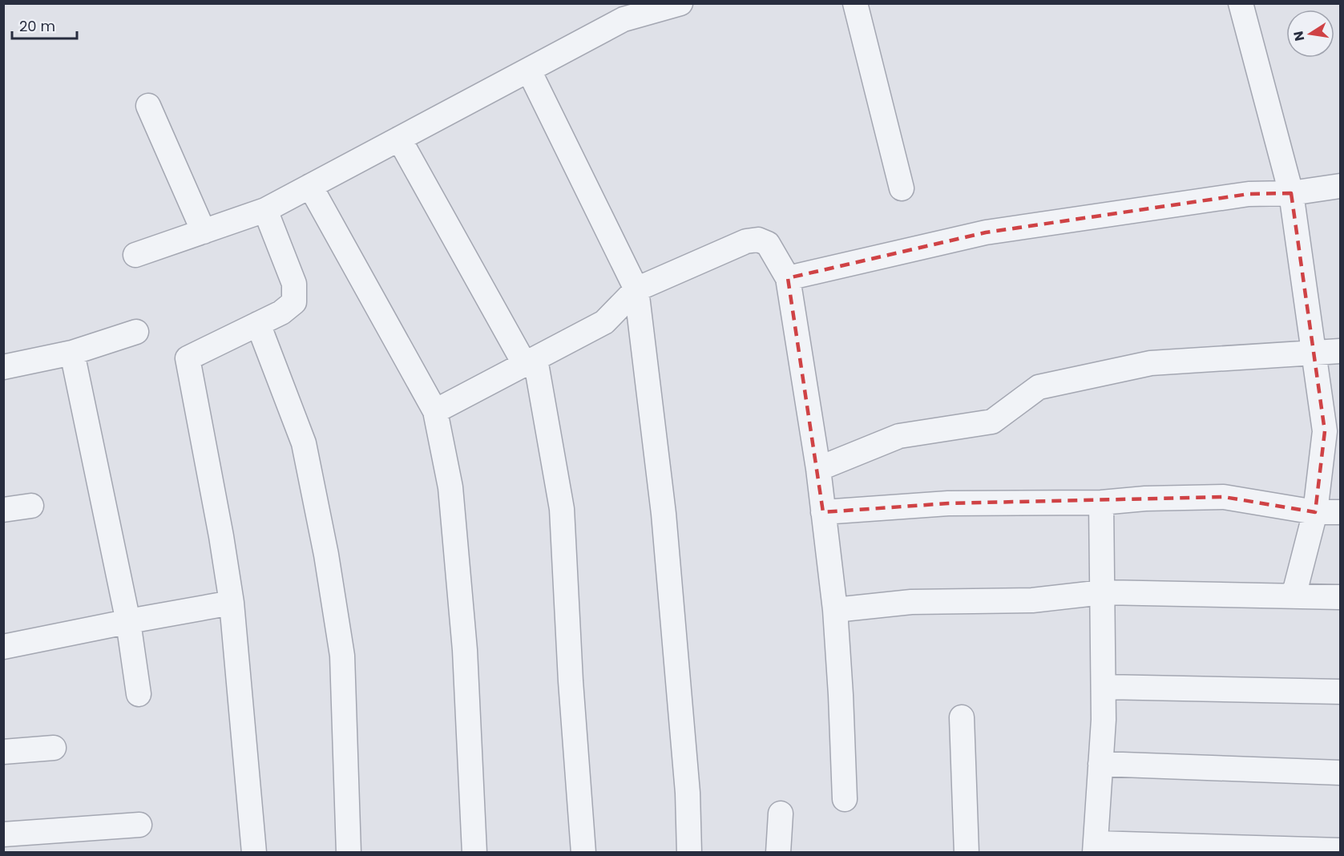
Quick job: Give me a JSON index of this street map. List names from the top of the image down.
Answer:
{
  "scale_bar": "20 m",
  "north": "left"
}
